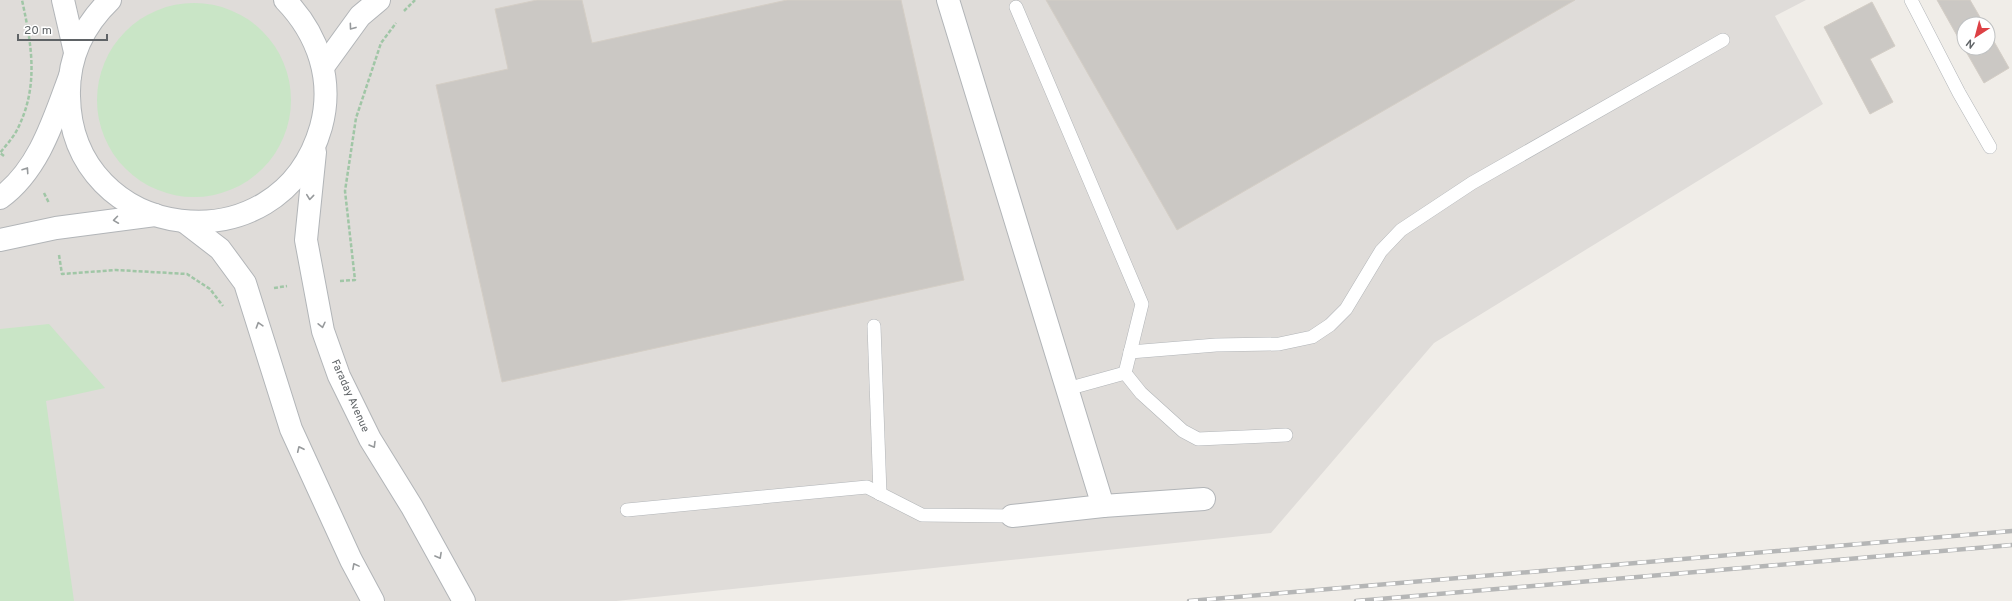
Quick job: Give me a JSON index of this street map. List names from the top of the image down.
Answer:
{
  "streets": {
    "street": ["Faraday Avenue"]
  },
  "scale_bar": "20 m",
  "north": "bottom left"
}
